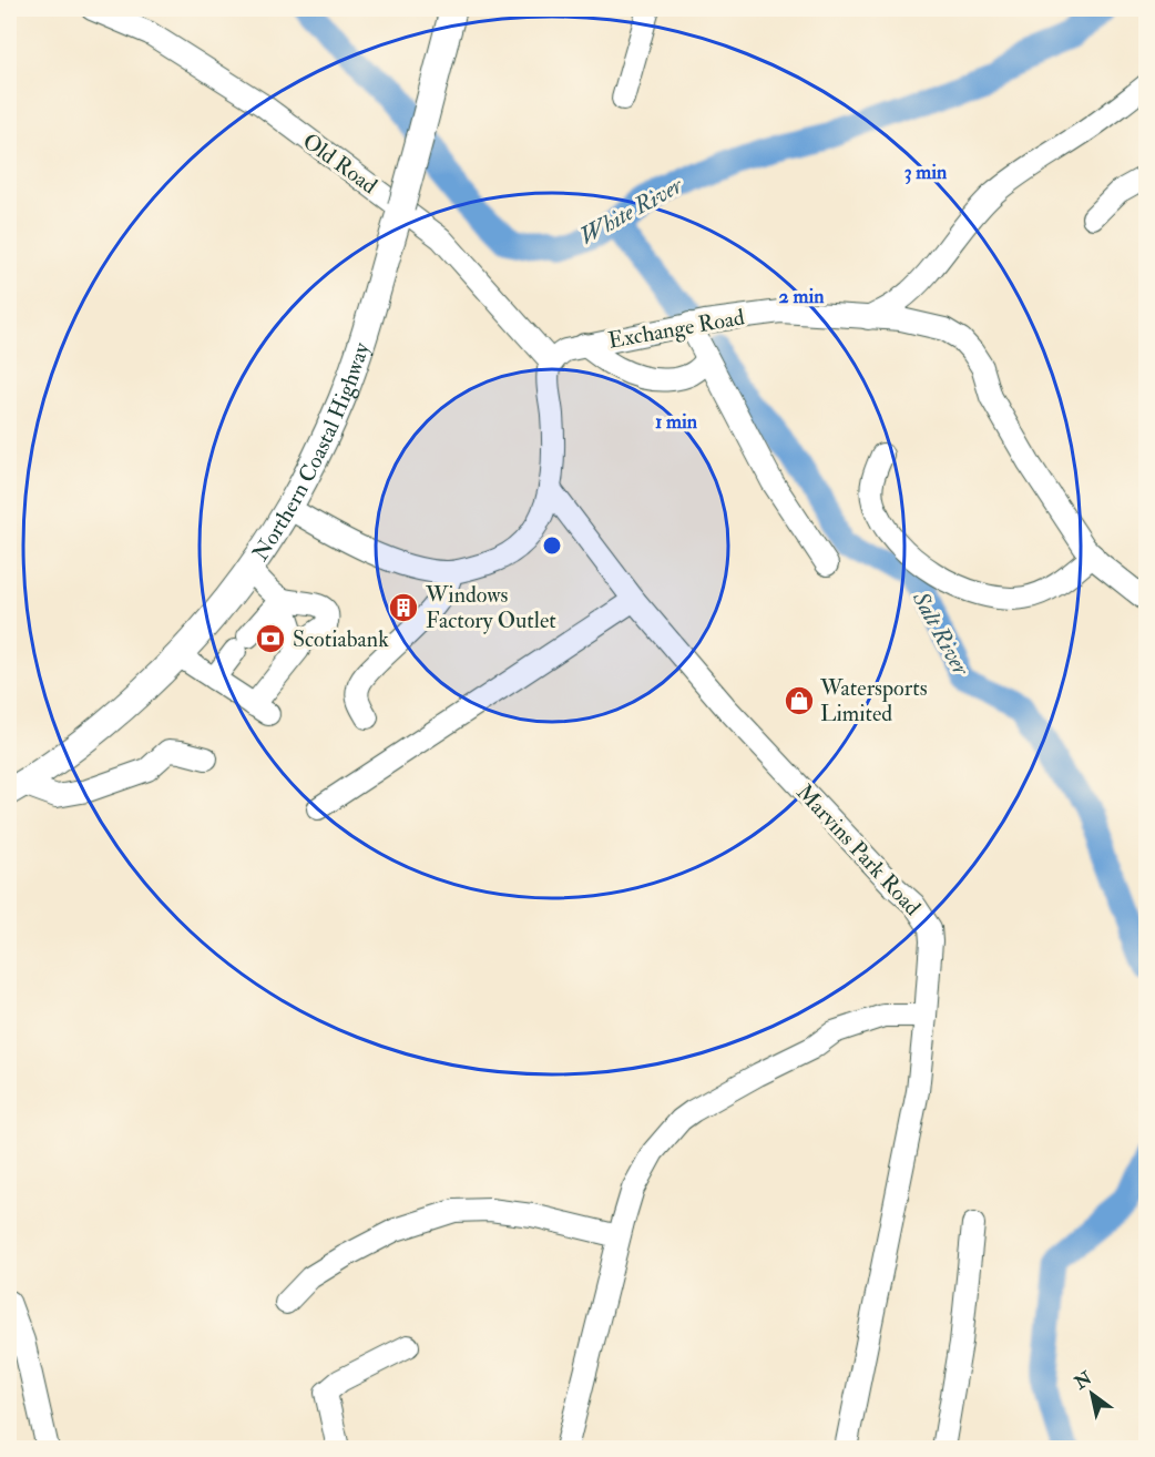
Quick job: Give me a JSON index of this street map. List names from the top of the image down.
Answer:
{
  "streets": {
    "main road": ["Northern Coastal Highway"],
    "street": ["Old Road", "Exchange Road", "Marvins Park Road"]
  },
  "crossings": [
    ["Old Road", "Exchange Road"]
  ],
  "water": ["White River", "Salt River"],
  "places": {
    "building": ["Windows Factory Outlet"],
    "bank": ["Scotiabank"],
    "shop": ["Watersports Limited"]
  },
  "north": "top left",
  "rings": ["3 min", "2 min", "1 min"]
}
